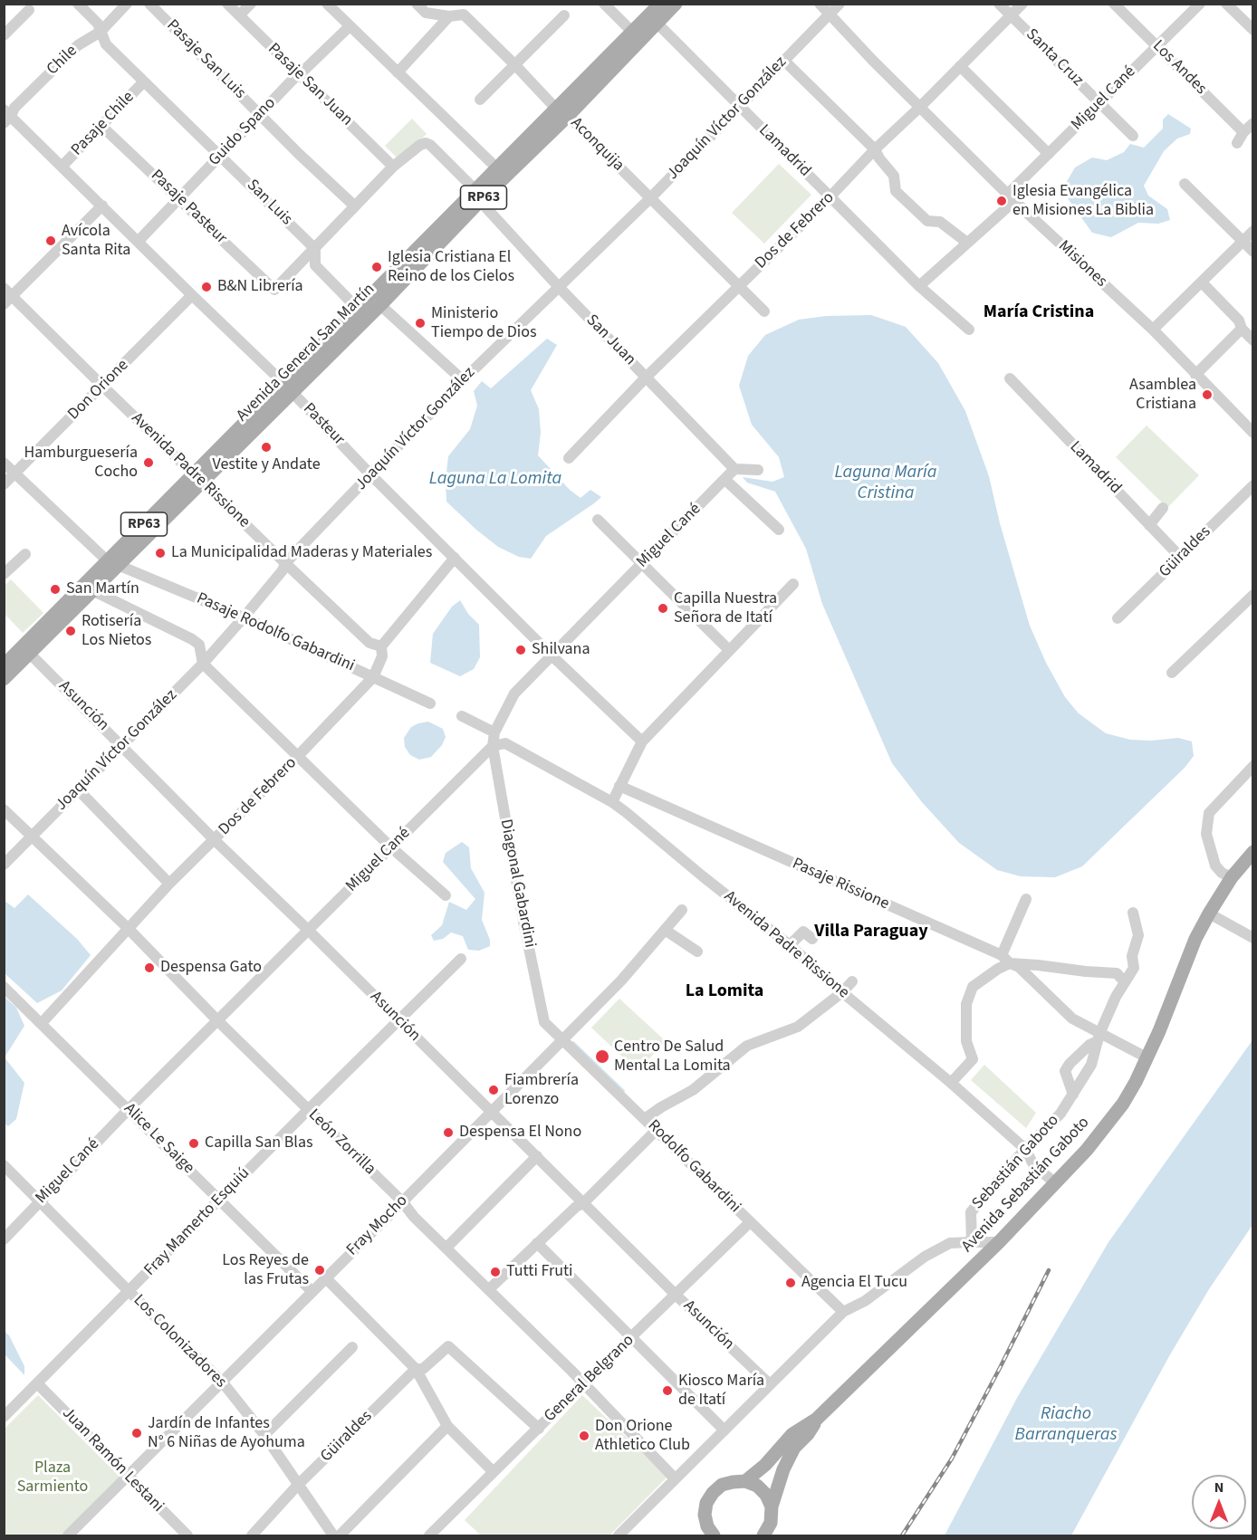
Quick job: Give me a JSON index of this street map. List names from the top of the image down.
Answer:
{
  "streets": {
    "main road": ["RP63", "Avenida General San Martín", "Avenida Sebastián Gaboto"],
    "street": [
      "Santa Cruz",
      "Pasaje San Luis",
      "Chile",
      "Los Andes",
      "Pasaje San Juan",
      "Miguel Cané",
      "Joaquín Víctor González",
      "Pasaje Chile",
      "Guido Spano",
      "Aconquija",
      "Lamadrid",
      "San Luis",
      "Pasaje Pasteur",
      "Dos de Febrero",
      "Misiones",
      "San Juan",
      "Don Orione",
      "Pasteur",
      "Avenida Padre Rissione",
      "Güiraldes",
      "Pasaje Rodolfo Gabardini",
      "Asunción",
      "Diagonal Gabardini",
      "Pasaje Rissione",
      "Alice Le Saige",
      "León Zorrilla",
      "Sebastián Gaboto",
      "Rodolfo Gabardini",
      "Fray Mamerto Esquiú",
      "Fray Mocho",
      "Los Colonizadores",
      "General Belgrano",
      "Juan Ramón Lestani"
    ]
  },
  "crossings": [
    ["Santa Cruz", "Miguel Cané"],
    ["Santa Cruz", "Dos de Febrero"],
    ["Pasaje San Luis", "Guido Spano"],
    ["Chile", "San Luis"],
    ["Chile", "Pasteur"],
    ["Los Andes", "Miguel Cané"],
    ["Pasaje San Juan", "Guido Spano"],
    ["Miguel Cané", "Lamadrid"],
    ["Miguel Cané", "Misiones"],
    ["Miguel Cané", "San Juan"],
    ["Miguel Cané", "Pasteur"],
    ["Miguel Cané", "Avenida Padre Rissione"],
    ["Miguel Cané", "Asunción"],
    ["Miguel Cané", "Diagonal Gabardini"],
    ["Miguel Cané", "Alice Le Saige"],
    ["Miguel Cané", "León Zorrilla"],
    ["Miguel Cané", "Los Colonizadores"],
    ["Joaquín Víctor González", "Aconquija"],
    ["Joaquín Víctor González", "Lamadrid"],
    ["Joaquín Víctor González", "Misiones"],
    ["Joaquín Víctor González", "San Juan"],
    ["Joaquín Víctor González", "Pasteur"],
    ["Joaquín Víctor González", "Avenida Padre Rissione"],
    ["Joaquín Víctor González", "Pasaje Rodolfo Gabardini"],
    ["Joaquín Víctor González", "Asunción"],
    ["Joaquín Víctor González", "León Zorrilla"],
    ["Pasaje Chile", "San Luis"],
    ["Pasaje Chile", "Pasaje Pasteur"],
    ["Pasaje Chile", "Pasteur"],
    ["Guido Spano", "San Luis"],
    ["Guido Spano", "Pasaje Pasteur"],
    ["Guido Spano", "Pasteur"],
    ["Aconquija", "Dos de Febrero"],
    ["Aconquija", "Avenida General San Martín"],
    ["Lamadrid", "Dos de Febrero"],
    ["Lamadrid", "Avenida General San Martín"],
    ["Lamadrid", "Güiraldes"],
    ["San Luis", "Pasaje Pasteur"],
    ["San Luis", "Avenida General San Martín"],
    ["Dos de Febrero", "Misiones"],
    ["Dos de Febrero", "San Juan"],
    ["Dos de Febrero", "Pasteur"],
    ["Dos de Febrero", "Avenida Padre Rissione"],
    ["Dos de Febrero", "Pasaje Rodolfo Gabardini"],
    ["Dos de Febrero", "Asunción"],
    ["Dos de Febrero", "Alice Le Saige"],
    ["Dos de Febrero", "León Zorrilla"],
    ["San Juan", "Avenida General San Martín"],
    ["Avenida General San Martín", "Pasteur"],
    ["Avenida General San Martín", "Avenida Padre Rissione"],
    ["Avenida General San Martín", "Pasaje Rodolfo Gabardini"],
    ["Avenida General San Martín", "Asunción"],
    ["Don Orione", "Pasteur"],
    ["Don Orione", "Avenida Padre Rissione"],
    ["Avenida Padre Rissione", "Diagonal Gabardini"],
    ["Avenida Padre Rissione", "Sebastián Gaboto"],
    ["Avenida Padre Rissione", "Avenida Sebastián Gaboto"],
    ["Güiraldes", "Los Colonizadores"],
    ["Güiraldes", "General Belgrano"],
    ["Asunción", "Fray Mamerto Esquiú"],
    ["Asunción", "Fray Mocho"],
    ["Asunción", "General Belgrano"],
    ["Diagonal Gabardini", "Rodolfo Gabardini"],
    ["Pasaje Rissione", "Sebastián Gaboto"],
    ["Alice Le Saige", "Fray Mamerto Esquiú"],
    ["Alice Le Saige", "Fray Mocho"],
    ["León Zorrilla", "Fray Mamerto Esquiú"],
    ["León Zorrilla", "Fray Mocho"],
    ["León Zorrilla", "General Belgrano"],
    ["Rodolfo Gabardini", "Fray Mocho"],
    ["Rodolfo Gabardini", "General Belgrano"],
    ["Fray Mamerto Esquiú", "Los Colonizadores"],
    ["Fray Mamerto Esquiú", "Juan Ramón Lestani"],
    ["Fray Mocho", "Los Colonizadores"],
    ["Fray Mocho", "Juan Ramón Lestani"]
  ],
  "districts": ["María Cristina", "Villa Paraguay", "La Lomita"],
  "water": ["Laguna María Cristina", "Laguna La Lomita", "Riacho Barranqueras"],
  "parks": ["Plaza Sarmiento"],
  "places": [
    "Iglesia Evangélica en Misiones La Biblia",
    "Avícola Santa Rita",
    "Iglesia Cristiana El Reino de los Cielos",
    "B&N Librería",
    "Ministerio Tiempo de Dios",
    "Asamblea Cristiana",
    "Vestite y Andate",
    "Hamburguesería Cocho",
    "La Municipalidad Maderas y Materiales",
    "San Martín",
    "Capilla Nuestra Señora de Itatí",
    "Rotisería Los Nietos",
    "Shilvana",
    "Despensa Gato",
    "Centro De Salud Mental La Lomita",
    "Fiambrería Lorenzo",
    "Despensa El Nono",
    "Capilla San Blas",
    "Los Reyes de las Frutas",
    "Tutti Fruti",
    "Agencia El Tucu",
    "Kiosco María de Itatí",
    "Jardín de Infantes N° 6 Niñas de Ayohuma",
    "Don Orione Athletico Club"
  ],
  "north": "top"
}
